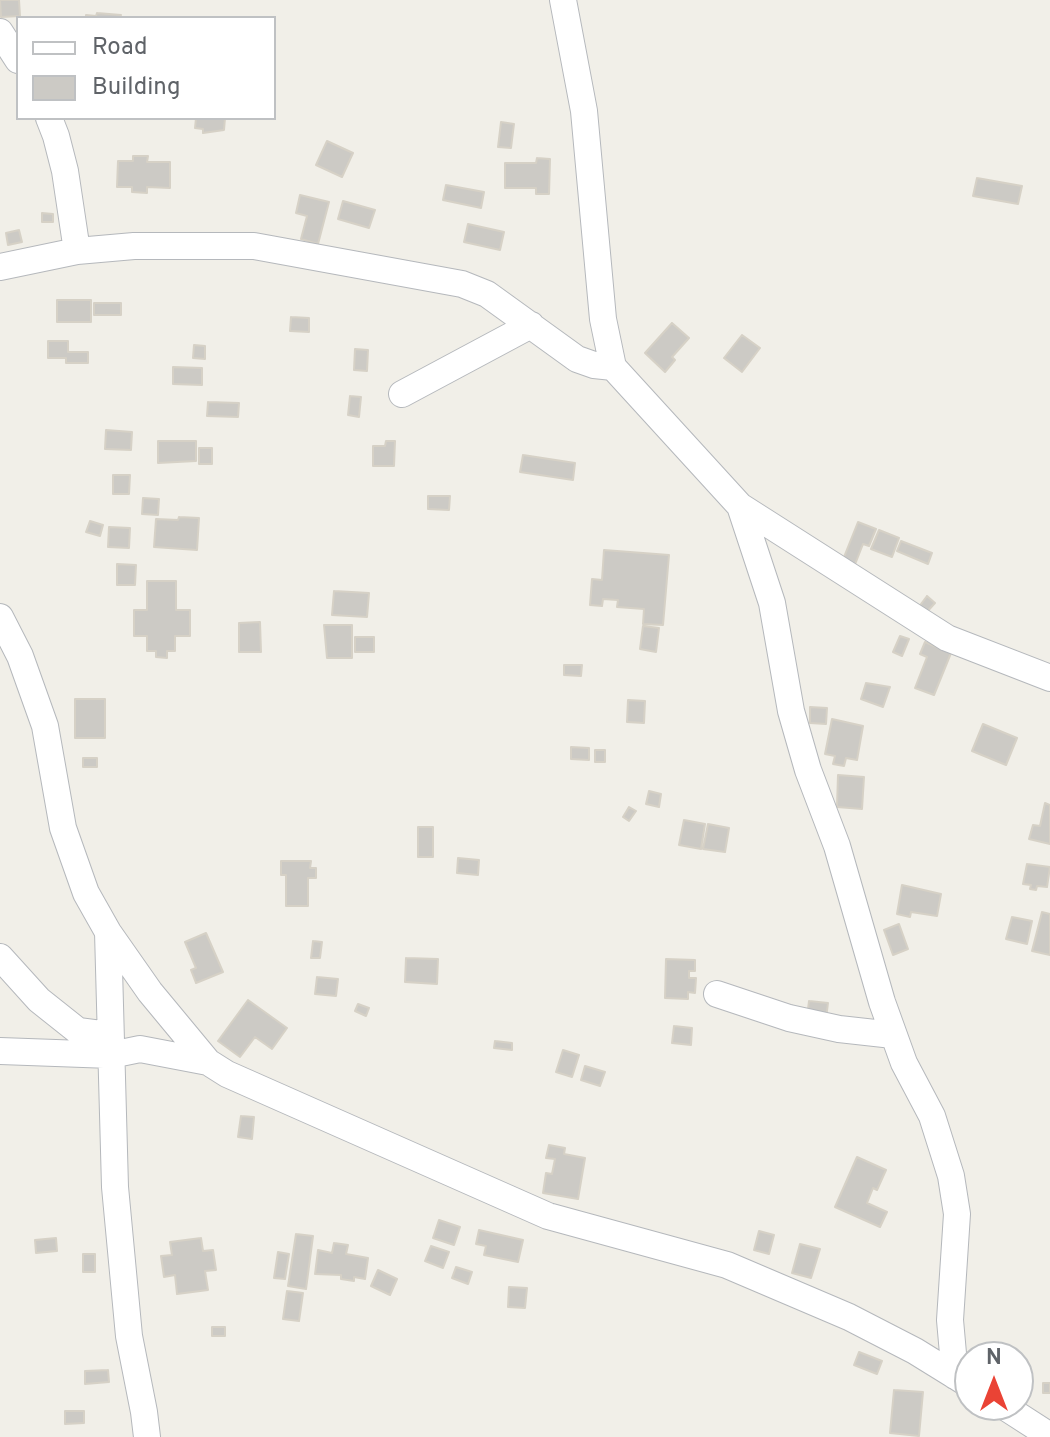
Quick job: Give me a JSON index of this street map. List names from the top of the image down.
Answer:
{
  "legend": ["Road", "Building"],
  "north": "top"
}
